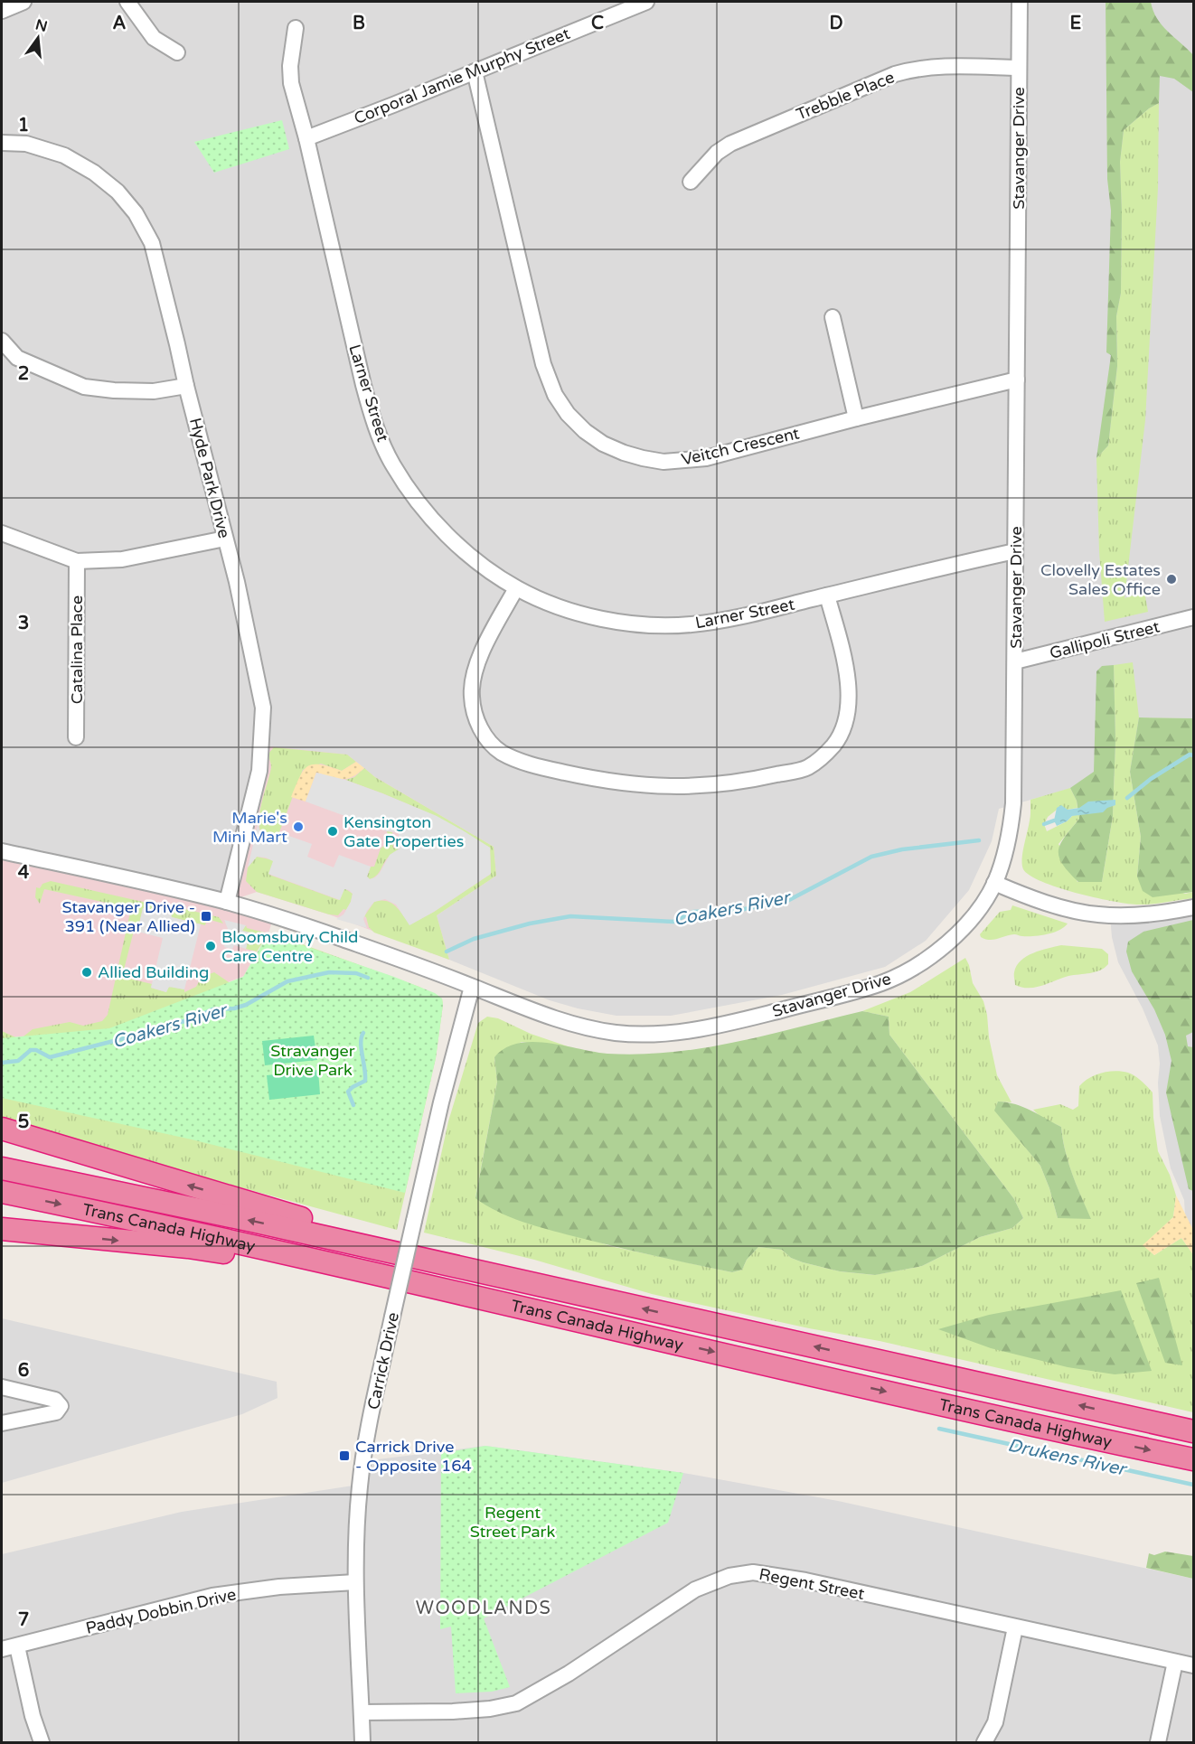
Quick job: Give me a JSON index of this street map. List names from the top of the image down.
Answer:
{
  "streets": {
    "highway": ["Trans Canada Highway"],
    "street": [
      "Corporal Jamie Murphy Street",
      "Trebble Place",
      "Stavanger Drive",
      "Larner Street",
      "Veitch Crescent",
      "Hyde Park Drive",
      "Gallipoli Street",
      "Catalina Place",
      "Carrick Drive",
      "Regent Street",
      "Paddy Dobbin Drive"
    ]
  },
  "crossings": [
    ["Corporal Jamie Murphy Street", "Larner Street"],
    ["Corporal Jamie Murphy Street", "Veitch Crescent"],
    ["Trebble Place", "Stavanger Drive"],
    ["Stavanger Drive", "Larner Street"],
    ["Stavanger Drive", "Veitch Crescent"],
    ["Stavanger Drive", "Hyde Park Drive"],
    ["Stavanger Drive", "Gallipoli Street"],
    ["Stavanger Drive", "Carrick Drive"],
    ["Carrick Drive", "Regent Street"],
    ["Carrick Drive", "Paddy Dobbin Drive"]
  ],
  "districts": ["WOODLANDS"],
  "water": ["Coakers River", "Drukens River"],
  "parks": ["Stravanger Drive Park", "Regent Street Park"],
  "places": {
    "other": [
      "Clovelly Estates Sales Office",
      "Marie's Mini Mart",
      "Kensington Gate Properties",
      "Bloomsbury Child Care Centre",
      "Allied Building"
    ],
    "transit": ["Stavanger Drive - 391 (Near Allied)", "Carrick Drive - Opposite 164"]
  },
  "north": "top",
  "grid": {
    "columns": [
      "A",
      "B",
      "C",
      "D",
      "E"
    ],
    "rows": [
      "1",
      "2",
      "3",
      "4",
      "5",
      "6",
      "7"
    ]
  }
}
